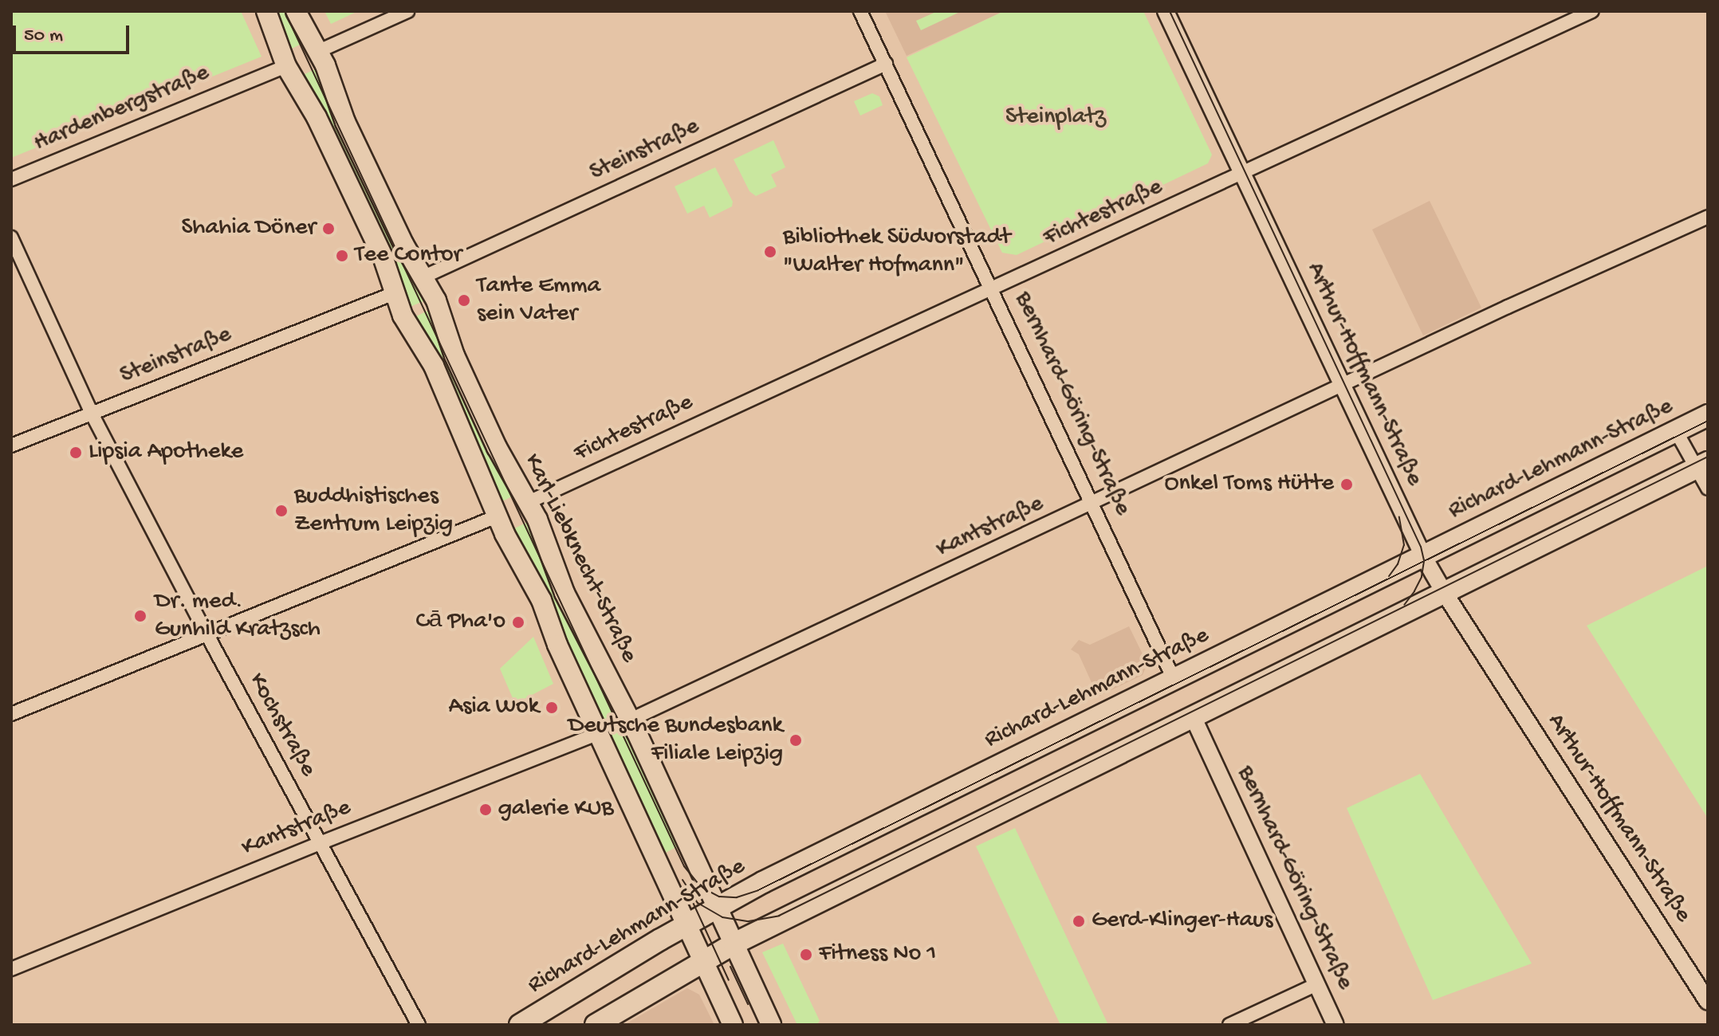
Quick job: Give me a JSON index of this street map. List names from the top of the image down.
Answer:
{
  "streets": {
    "main road": ["Richard-Lehmann-Straße", "Karl-Liebknecht-Straße"],
    "street": [
      "Hardenbergstraße",
      "Steinstraße",
      "Fichtestraße",
      "Arthur-Hoffmann-Straße",
      "Bernhard-Göring-Straße",
      "Kantstraße",
      "Kochstraße"
    ]
  },
  "crossings": [
    ["Steinstraße", "Bernhard-Göring-Straße"],
    ["Steinstraße", "Karl-Liebknecht-Straße"],
    ["Steinstraße", "Kochstraße"],
    ["Fichtestraße", "Arthur-Hoffmann-Straße"],
    ["Fichtestraße", "Bernhard-Göring-Straße"],
    ["Fichtestraße", "Karl-Liebknecht-Straße"],
    ["Arthur-Hoffmann-Straße", "Richard-Lehmann-Straße"],
    ["Arthur-Hoffmann-Straße", "Kantstraße"],
    ["Bernhard-Göring-Straße", "Richard-Lehmann-Straße"],
    ["Bernhard-Göring-Straße", "Kantstraße"],
    ["Richard-Lehmann-Straße", "Karl-Liebknecht-Straße"],
    ["Kantstraße", "Karl-Liebknecht-Straße"],
    ["Kantstraße", "Kochstraße"]
  ],
  "parks": ["Steinplatz"],
  "places": [
    "Shahia Döner",
    "Bibliothek Südvorstadt \"Walter Hofmann\"",
    "Tee Contor",
    "Tante Emma sein Vater",
    "Lipsia Apotheke",
    "Onkel Toms Hütte",
    "Buddhistisches Zentrum Leipzig",
    "Dr. med. Gunhild Kratzsch",
    "Cā Pha'o",
    "Asia Wok",
    "Deutsche Bundesbank Filiale Leipzig",
    "galerie KUB",
    "Gerd-Klinger-Haus",
    "Fitness No 1"
  ],
  "scale_bar": "50 m"
}
